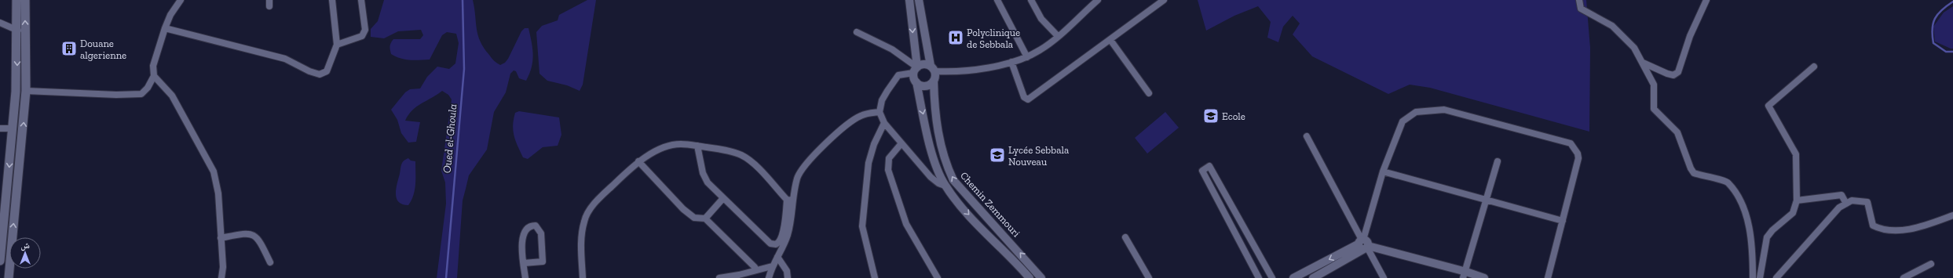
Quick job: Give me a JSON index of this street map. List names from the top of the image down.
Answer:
{
  "streets": {
    "street": ["Chemin Zemmouri"]
  },
  "water": ["Oued el-Ghoula"],
  "places": {
    "hospital": ["Polyclinique de Sebbala"],
    "building": ["Douane algerienne"],
    "school or university": ["Ecole", "Lycée Sebbala Nouveau"]
  },
  "north": "top"
}
